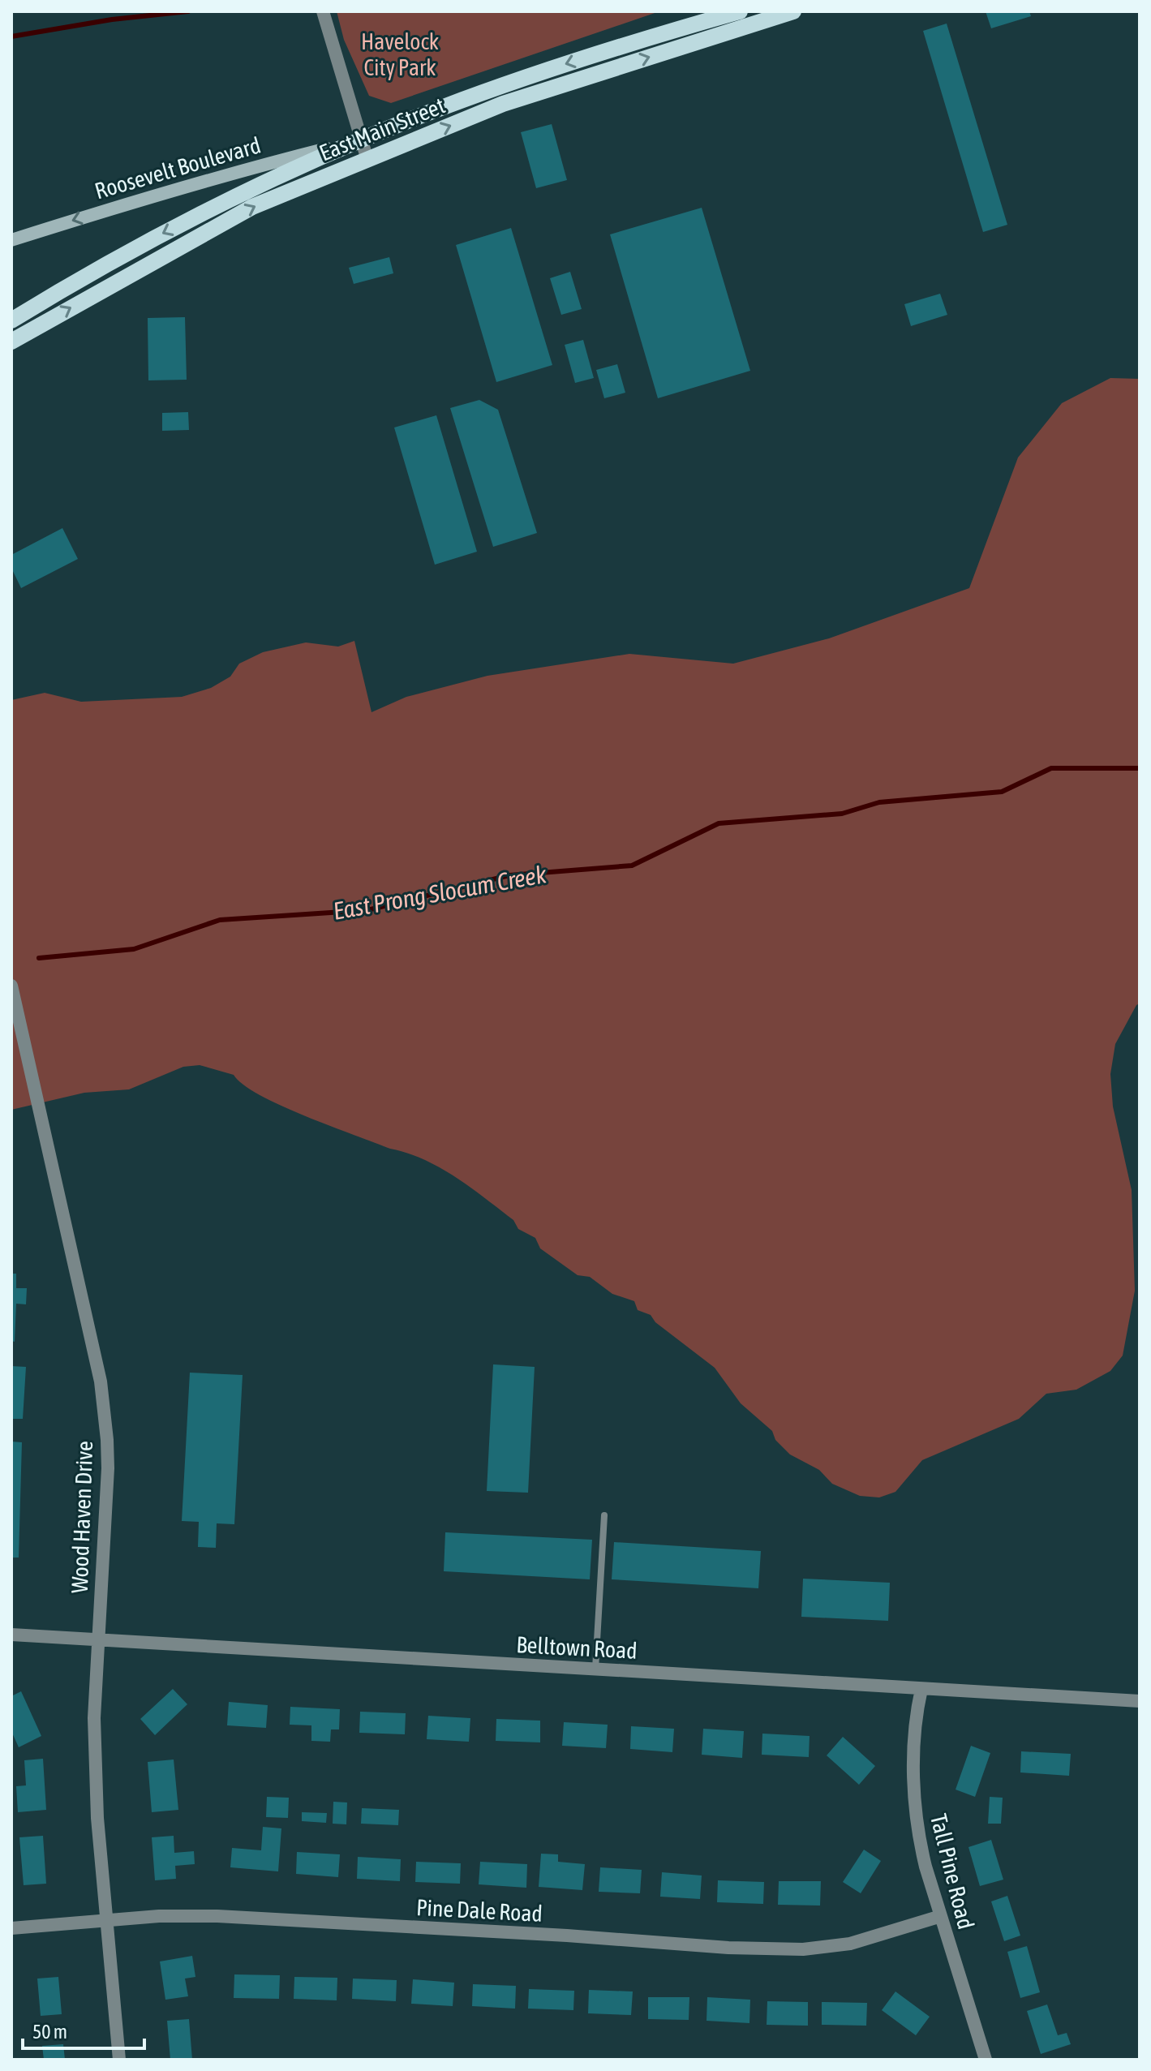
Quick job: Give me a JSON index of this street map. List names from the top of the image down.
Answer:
{
  "streets": {
    "main road": ["East Main Street"],
    "street": [
      "Roosevelt Boulevard",
      "Wood Haven Drive",
      "Belltown Road",
      "Tall Pine Road",
      "Pine Dale Road"
    ]
  },
  "crossings": [
    ["East Main Street", "Roosevelt Boulevard"],
    ["Wood Haven Drive", "Belltown Road"],
    ["Wood Haven Drive", "Pine Dale Road"],
    ["Belltown Road", "Tall Pine Road"],
    ["Tall Pine Road", "Pine Dale Road"]
  ],
  "one_way": ["Roosevelt Boulevard"],
  "water": ["East Prong Slocum Creek"],
  "parks": ["Havelock City Park"],
  "scale_bar": "50 m"
}
